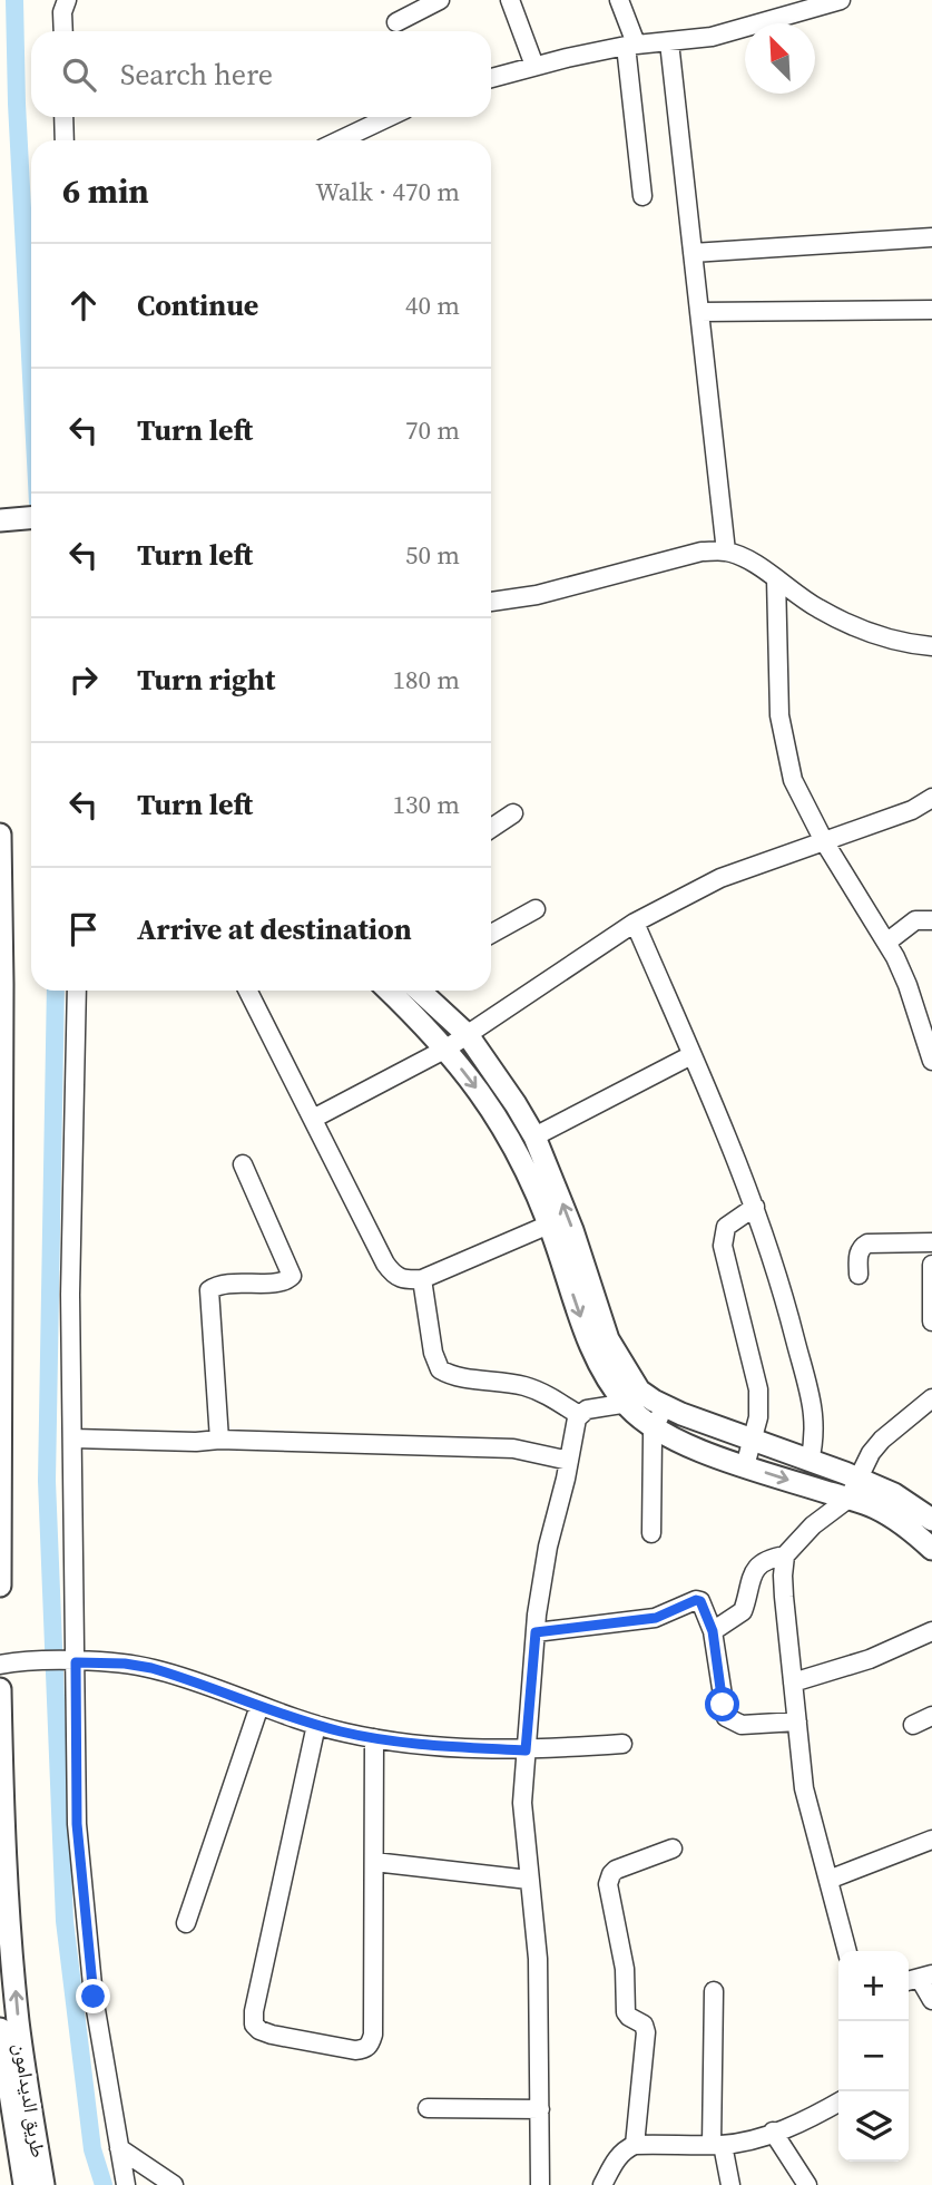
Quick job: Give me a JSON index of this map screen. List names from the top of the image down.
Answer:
{
  "streets": {
    "street": ["طريق الديدامون"]
  },
  "north": "top left",
  "page": {
    "search": "Search here",
    "heading": ["6 min", "Walk · 470 m"],
    "list": [
      ["Continue", "40 m"],
      ["Turn left", "70 m"],
      ["Turn left", "50 m"],
      ["Turn right", "180 m"],
      ["Turn left", "130 m"],
      "Arrive at destination"
    ],
    "map_buttons": ["+", "−"]
  }
}
